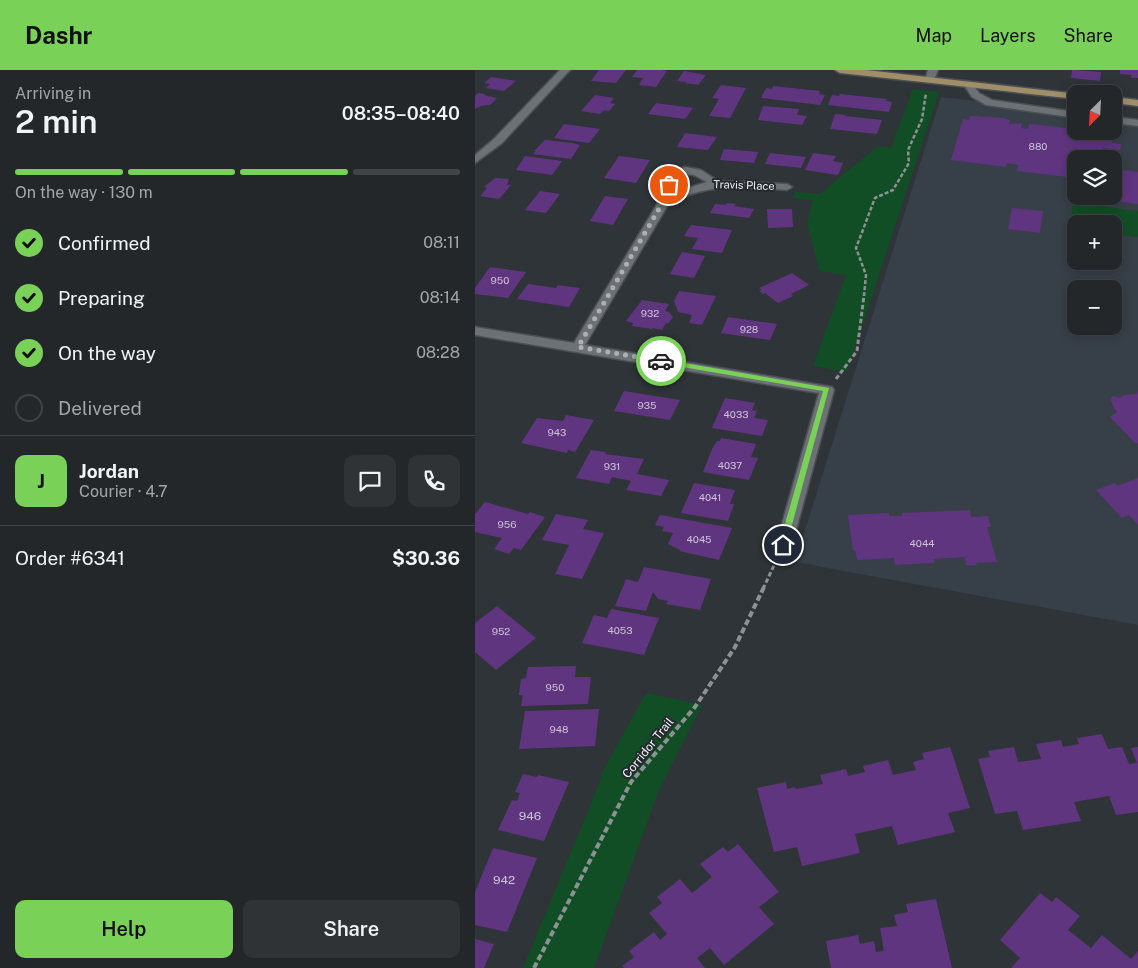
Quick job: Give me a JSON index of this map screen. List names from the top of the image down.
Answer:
{
  "streets": {
    "street": ["Travis Place"],
    "path": ["Corridor Trail"]
  },
  "house_numbers": [
    "880",
    "950",
    "932",
    "928",
    "935",
    "4033",
    "943",
    "4037",
    "931",
    "4041",
    "956",
    "4045",
    "4044",
    "4053",
    "952",
    "950",
    "948",
    "946",
    "942"
  ],
  "north": "bottom left",
  "page": {
    "header": "Dashr",
    "nav": ["Map", "Layers", "Share"],
    "heading": ["2 min", "Arriving in", "08:35–08:40"],
    "panel": [
      "Jordan",
      "Courier · 4.7",
      "Order #6341",
      "$30.36"
    ],
    "map_buttons": ["+", "−"],
    "bar": "On the way · 130 m",
    "list": [
      ["Confirmed", "08:11"],
      ["Preparing", "08:14"],
      ["On the way", "08:28"],
      "Delivered"
    ],
    "round": "J",
    "buttons": ["Help", "Share"]
  }
}
